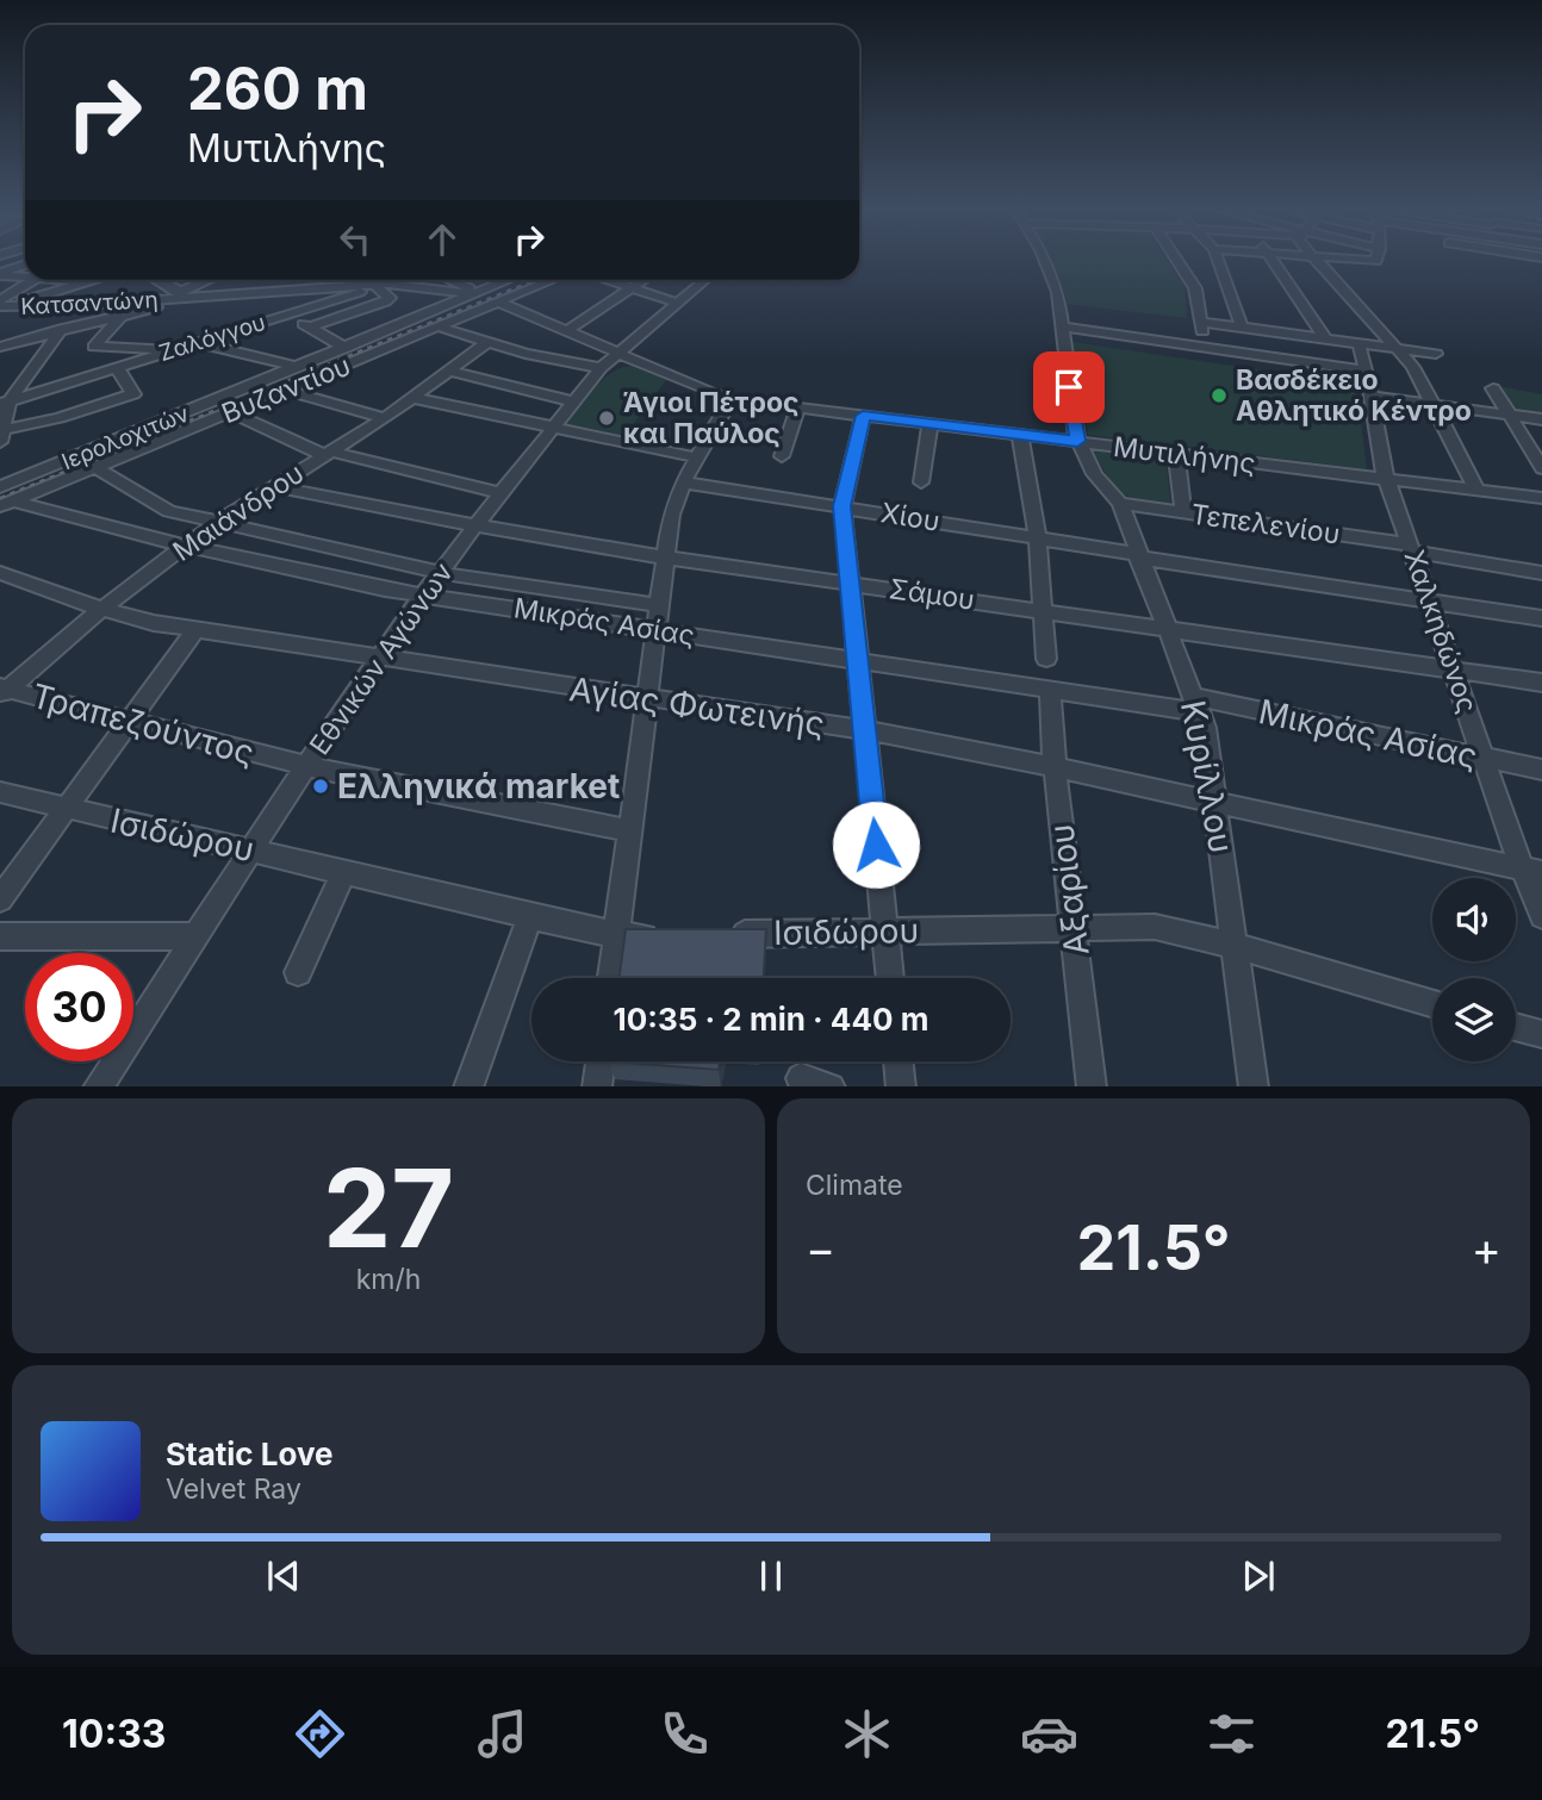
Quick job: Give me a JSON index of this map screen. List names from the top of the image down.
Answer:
{
  "streets": {
    "street": [
      "Κατσαντώνη",
      "Ζαλόγγου",
      "Βυζαντίου",
      "Ιερολοχιτών",
      "Μυτιλήνης",
      "Μαιάνδρου",
      "Χίου",
      "Τεπελενίου",
      "Σάμου",
      "Μικράς Ασίας",
      "Χαλκηδώνος",
      "Εθνικών Αγώνων",
      "Αγίας Φωτεινής",
      "Τραπεζούντος",
      "Κυρίλλου",
      "Ισιδώρου",
      "Αξαρίου"
    ]
  },
  "crossings": [
    ["Κατσαντώνη", "Ζαλόγγου"],
    ["Κατσαντώνη", "Ιερολοχιτών"],
    ["Βυζαντίου", "Ιερολοχιτών"],
    ["Βυζαντίου", "Μυτιλήνης"],
    ["Βυζαντίου", "Μικράς Ασίας"],
    ["Ιερολοχιτών", "Μικράς Ασίας"],
    ["Μυτιλήνης", "Χαλκηδώνος"],
    ["Μυτιλήνης", "Εθνικών Αγώνων"],
    ["Μυτιλήνης", "Κυρίλλου"],
    ["Μαιάνδρου", "Σάμου"],
    ["Μαιάνδρου", "Μικράς Ασίας"],
    ["Μαιάνδρου", "Αγίας Φωτεινής"],
    ["Μαιάνδρου", "Τραπεζούντος"],
    ["Χίου", "Χαλκηδώνος"],
    ["Χίου", "Κυρίλλου"],
    ["Τεπελενίου", "Χαλκηδώνος"],
    ["Τεπελενίου", "Κυρίλλου"],
    ["Σάμου", "Χαλκηδώνος"],
    ["Σάμου", "Εθνικών Αγώνων"],
    ["Σάμου", "Κυρίλλου"],
    ["Μικράς Ασίας", "Χαλκηδώνος"],
    ["Μικράς Ασίας", "Εθνικών Αγώνων"],
    ["Μικράς Ασίας", "Κυρίλλου"],
    ["Μικράς Ασίας", "Αξαρίου"],
    ["Χαλκηδώνος", "Αγίας Φωτεινής"],
    ["Εθνικών Αγώνων", "Αγίας Φωτεινής"],
    ["Εθνικών Αγώνων", "Τραπεζούντος"],
    ["Εθνικών Αγώνων", "Ισιδώρου"],
    ["Αγίας Φωτεινής", "Κυρίλλου"],
    ["Αγίας Φωτεινής", "Αξαρίου"],
    ["Κυρίλλου", "Ισιδώρου"],
    ["Ισιδώρου", "Αξαρίου"]
  ],
  "places": ["Βασδέκειο Αθλητικό Κέντρο", "Άγιοι Πέτρος και Παύλος", "Ελληνικά market"],
  "page": {
    "turn": ["260 m", "Μυτιλήνης"],
    "limit": "30",
    "trip": "10:35 · 2 min · 440 m",
    "tile": [
      ["27", "km/h"],
      "Climate"
    ],
    "heat": ["−", "21.5°", "+"],
    "song": ["Static Love", "Velvet Ray"],
    "tabs": ["10:33", "21.5°"]
  }
}
